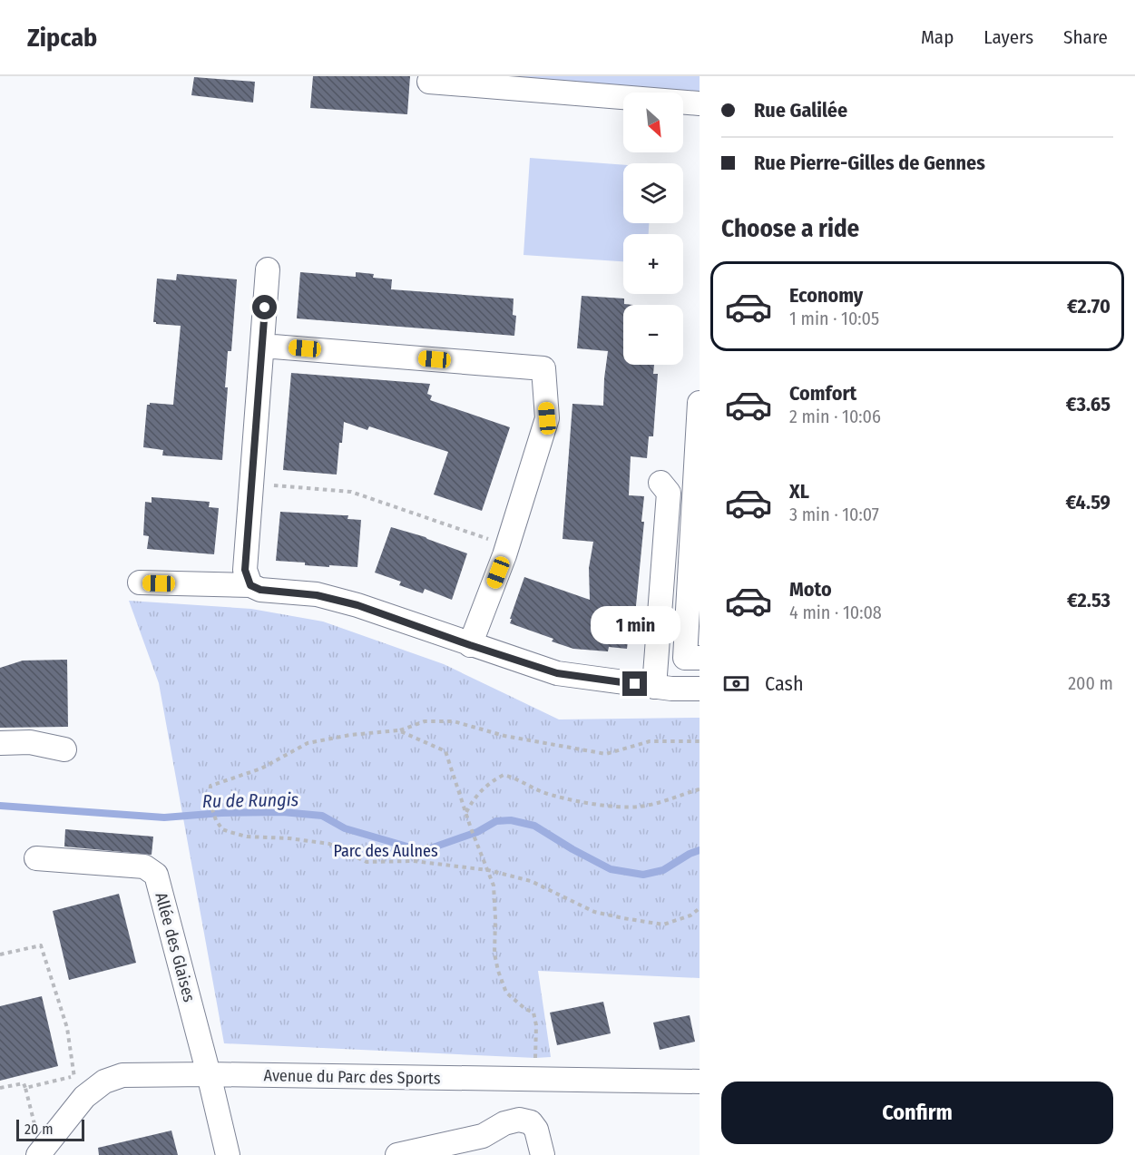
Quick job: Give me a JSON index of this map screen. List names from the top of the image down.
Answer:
{
  "streets": {
    "street": ["Allée des Glaises", "Avenue du Parc des Sports"]
  },
  "crossings": [
    ["Allée des Glaises", "Avenue du Parc des Sports"]
  ],
  "water": ["Ru de Rungis"],
  "parks": ["Parc des Aulnes"],
  "scale_bar": "20 m",
  "north": "bottom right",
  "page": {
    "header": "Zipcab",
    "nav": ["Map", "Layers", "Share"],
    "banner": ["Rue Galilée", "Rue Pierre-Gilles de Gennes"],
    "map_buttons": ["+", "−"],
    "heading": "Choose a ride",
    "list": [
      {
        "name": "Economy",
        "note": "1 min · 10:05",
        "value": "€2.70"
      },
      {
        "name": "Comfort",
        "note": "2 min · 10:06",
        "value": "€3.65"
      },
      {
        "name": "XL",
        "note": "3 min · 10:07",
        "value": "€4.59"
      },
      {
        "name": "Moto",
        "note": "4 min · 10:08",
        "value": "€2.53"
      }
    ],
    "bubble": "1 min",
    "pay": ["Cash", "200 m"],
    "buttons": "Confirm",
    "scale": "20 m"
  }
}
